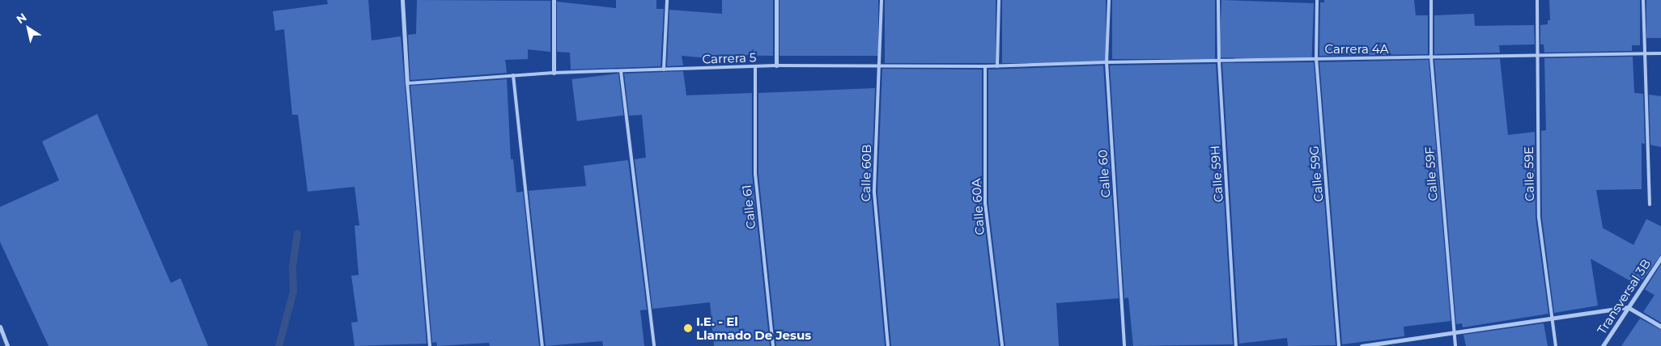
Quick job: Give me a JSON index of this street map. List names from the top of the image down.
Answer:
{
  "streets": {
    "street": ["Transversal 3B"],
    "lane": [
      "Carrera 4A",
      "Carrera 5",
      "Calle 60B",
      "Calle 60",
      "Calle 59H",
      "Calle 59G",
      "Calle 59F",
      "Calle 59E",
      "Calle 61",
      "Calle 60A"
    ]
  },
  "crossings": [
    ["Carrera 4A", "Carrera 5"],
    ["Carrera 4A", "Calle 60"],
    ["Carrera 4A", "Calle 59H"],
    ["Carrera 4A", "Calle 59G"],
    ["Carrera 4A", "Calle 59F"],
    ["Carrera 4A", "Calle 59E"],
    ["Carrera 5", "Calle 60B"],
    ["Carrera 5", "Calle 61"],
    ["Carrera 5", "Calle 60A"]
  ],
  "places": ["I.E. - El Llamado De Jesus"],
  "north": "top left"
}
